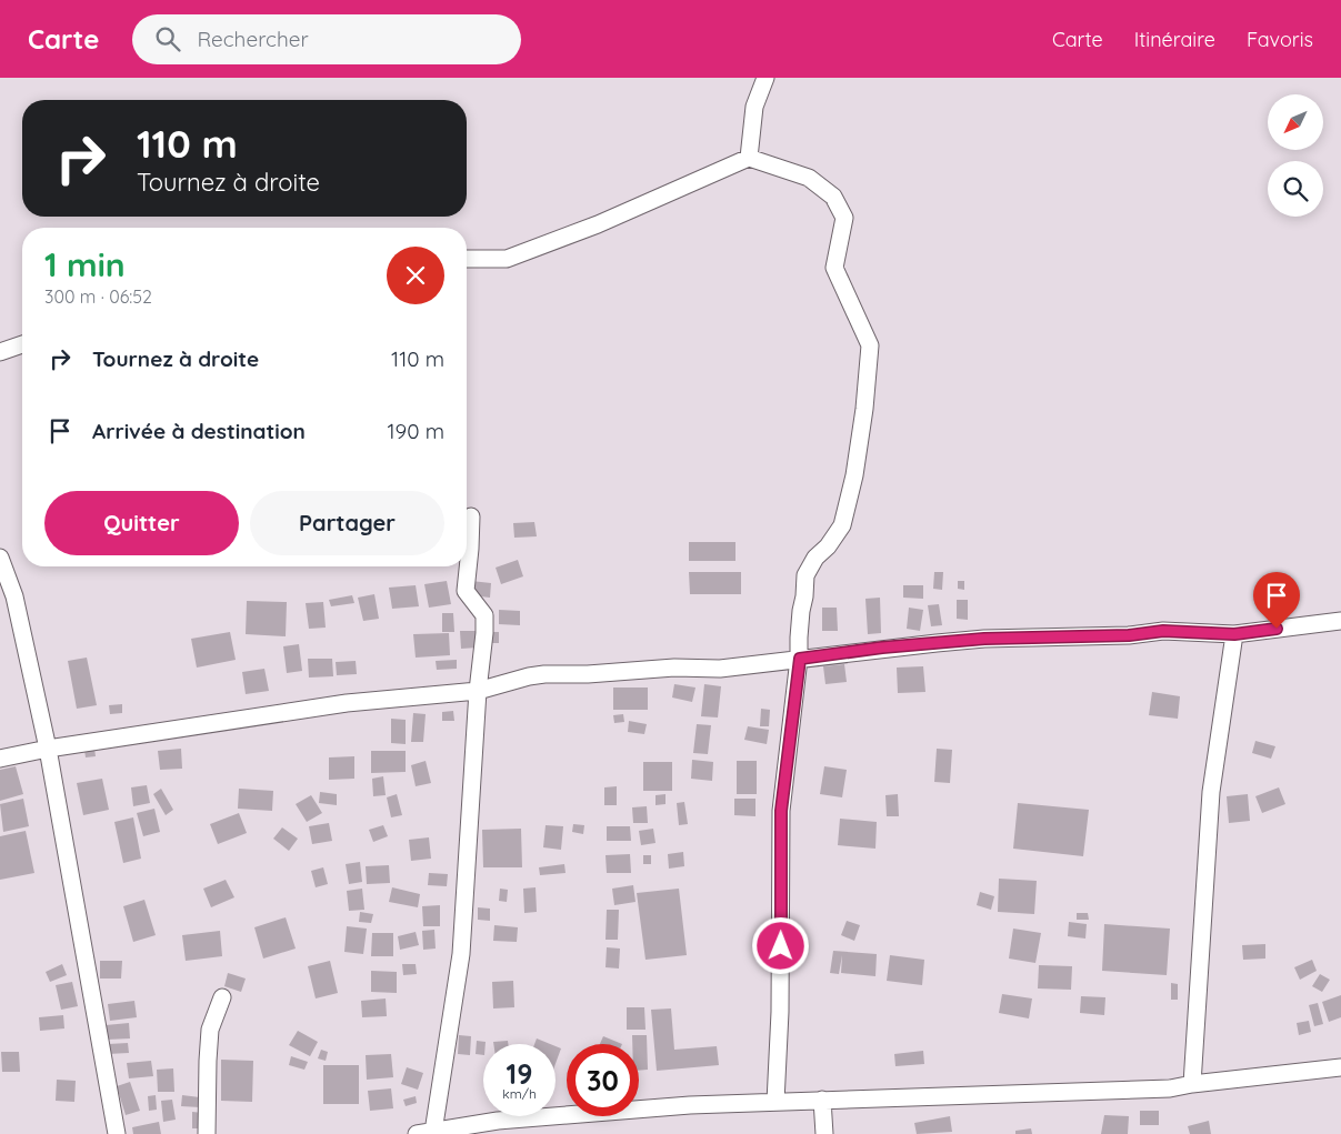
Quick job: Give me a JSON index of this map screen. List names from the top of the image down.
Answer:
{
  "north": "bottom left",
  "page": {
    "header": "Carte",
    "search": "Rechercher",
    "nav": ["Carte", "Itinéraire", "Favoris"],
    "turn": ["110 m", "Tournez à droite"],
    "heading": ["1 min", "300 m · 06:52"],
    "list": [
      {
        "name": "Tournez à droite",
        "value": "110 m"
      },
      {
        "name": "Arrivée à destination",
        "value": "190 m"
      }
    ],
    "buttons": ["Quitter", "Partager"],
    "speed": "19 km/h",
    "limit": "30"
  }
}
